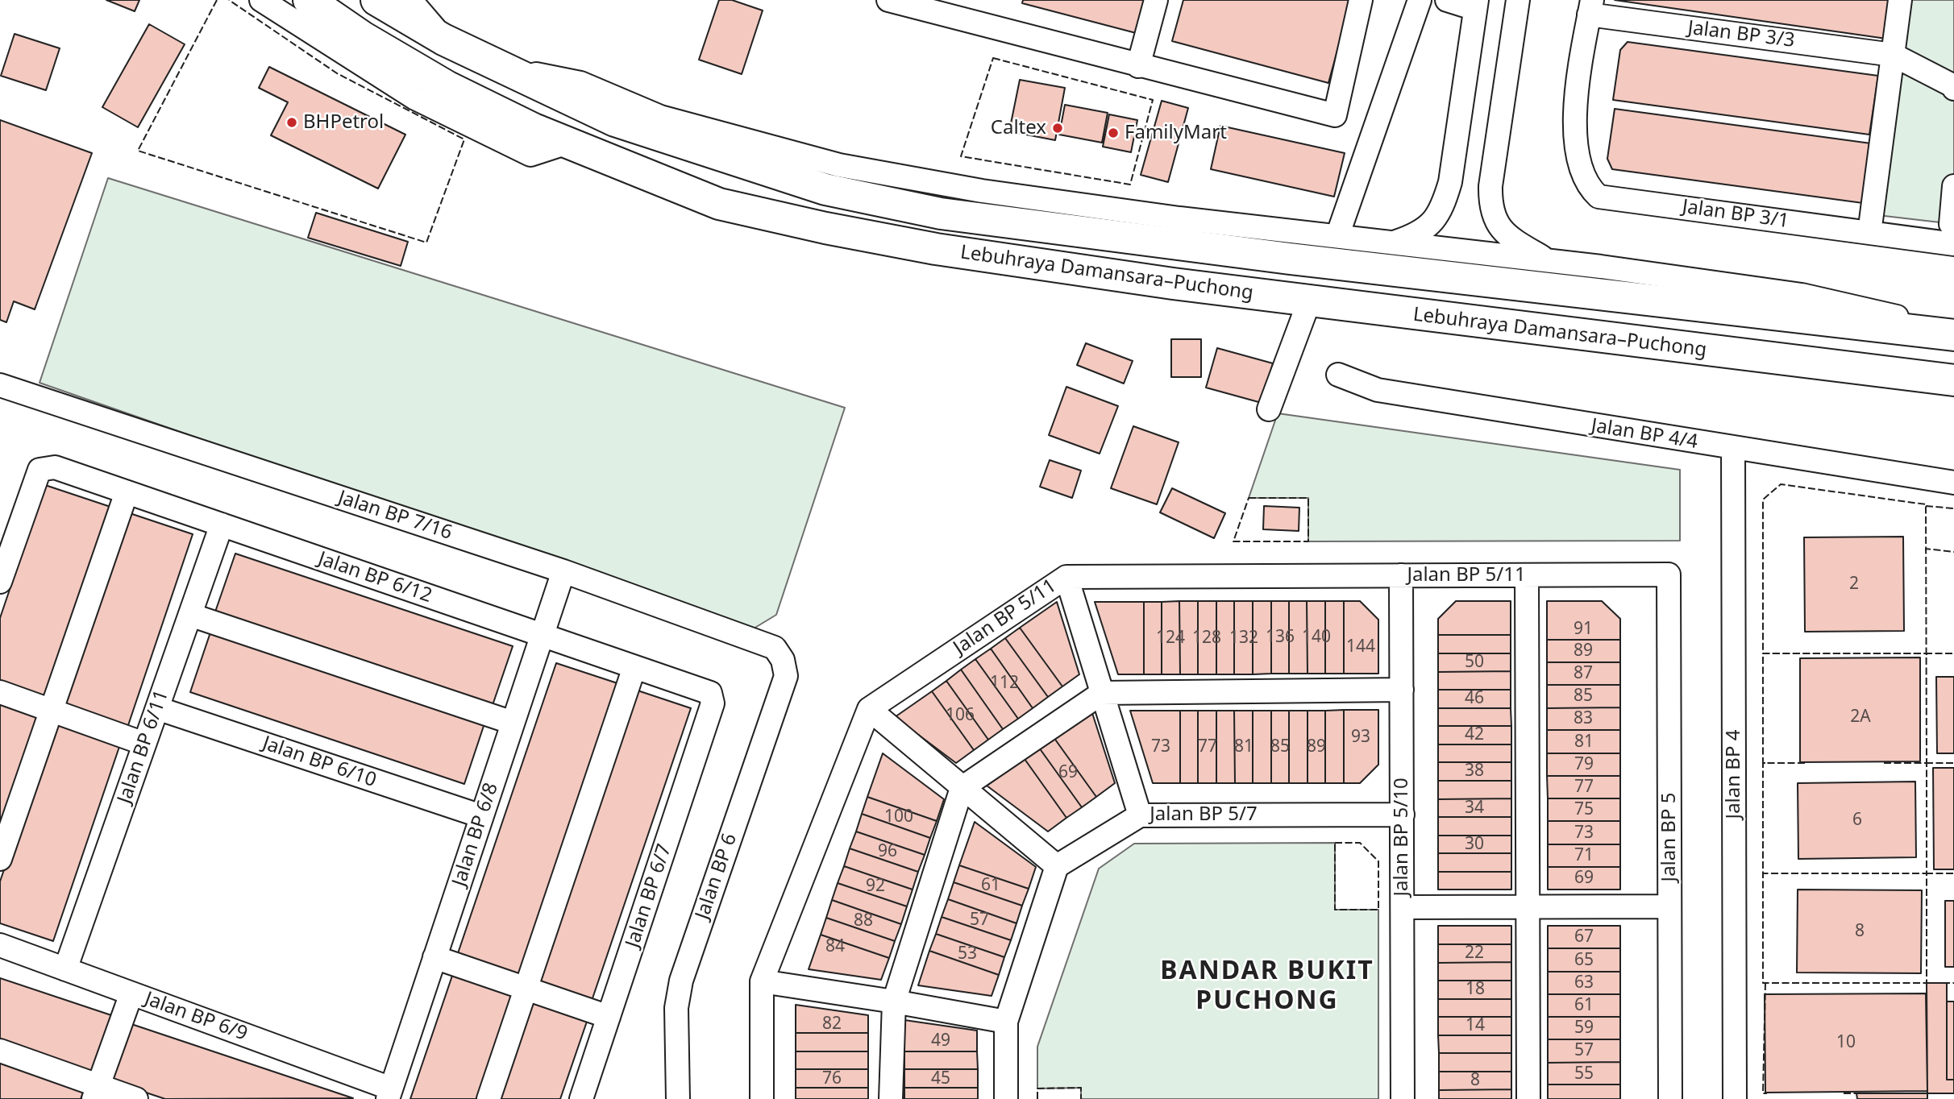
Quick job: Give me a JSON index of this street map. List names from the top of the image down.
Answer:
{
  "streets": {
    "highway": ["Lebuhraya Damansara–Puchong"],
    "street": [
      "Jalan BP 3/3",
      "Jalan BP 3/1",
      "Jalan BP 4/4",
      "Jalan BP 7/16",
      "Jalan BP 5/11",
      "Jalan BP 6/12",
      "Jalan BP 6/11",
      "Jalan BP 6/10",
      "Jalan BP 4",
      "Jalan BP 5/7",
      "Jalan BP 6/8",
      "Jalan BP 5/10",
      "Jalan BP 5",
      "Jalan BP 6",
      "Jalan BP 6/7",
      "Jalan BP 6/9"
    ]
  },
  "crossings": [
    ["Jalan BP 3/3", "Jalan BP 3/1"],
    ["Jalan BP 4/4", "Jalan BP 4"],
    ["Jalan BP 7/16", "Jalan BP 6/8"],
    ["Jalan BP 7/16", "Jalan BP 6"],
    ["Jalan BP 5/11", "Jalan BP 5/10"],
    ["Jalan BP 5/11", "Jalan BP 5"],
    ["Jalan BP 6/12", "Jalan BP 6/11"],
    ["Jalan BP 6/12", "Jalan BP 6/8"],
    ["Jalan BP 6/12", "Jalan BP 6/7"],
    ["Jalan BP 6/11", "Jalan BP 6/10"],
    ["Jalan BP 6/11", "Jalan BP 6/9"],
    ["Jalan BP 6/10", "Jalan BP 6/8"],
    ["Jalan BP 5/7", "Jalan BP 5/10"],
    ["Jalan BP 6/8", "Jalan BP 6/9"]
  ],
  "districts": ["BANDAR BUKIT PUCHONG"],
  "places": ["BHPetrol", "Caltex", "FamilyMart"],
  "house_numbers": [
    "2",
    "91",
    "136",
    "140",
    "124",
    "128",
    "132",
    "144",
    "89",
    "50",
    "87",
    "112",
    "85",
    "46",
    "106",
    "2A",
    "83",
    "42",
    "93",
    "81",
    "73",
    "77",
    "81",
    "85",
    "89",
    "79",
    "38",
    "69",
    "77",
    "34",
    "75",
    "100",
    "6",
    "73",
    "30",
    "96",
    "71",
    "69",
    "61",
    "92",
    "57",
    "88",
    "8",
    "67",
    "84",
    "22",
    "53",
    "65",
    "63",
    "18",
    "61",
    "82",
    "14",
    "59",
    "49",
    "10",
    "57",
    "55",
    "76",
    "45",
    "8"
  ]
}
